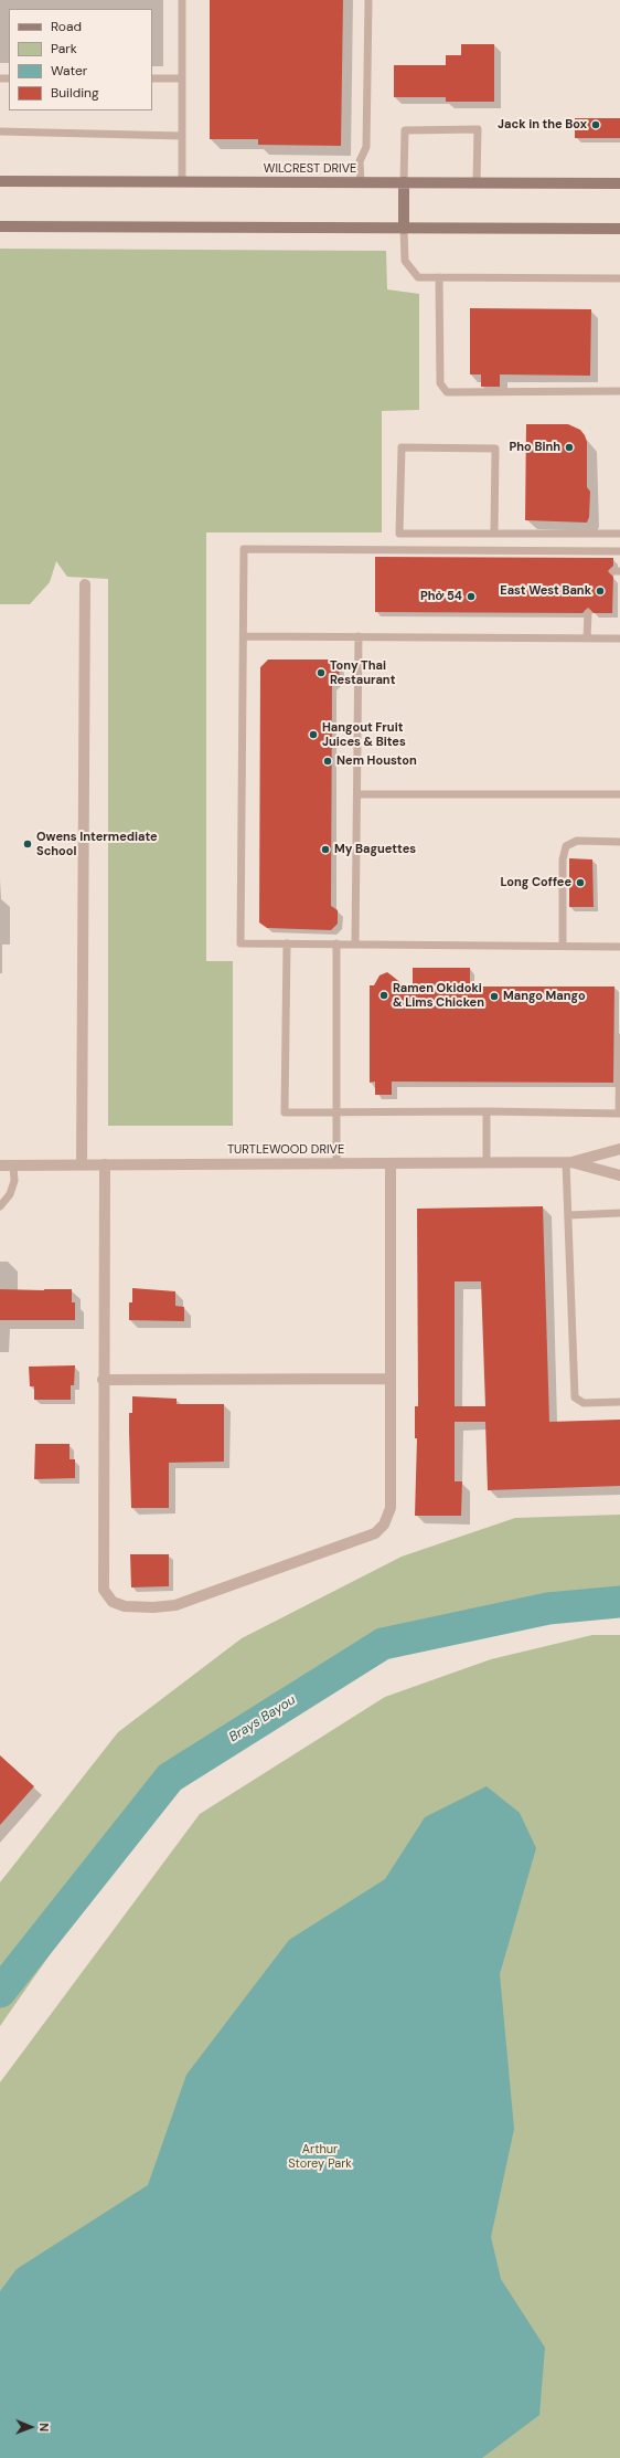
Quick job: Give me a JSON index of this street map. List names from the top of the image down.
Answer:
{
  "streets": {
    "main road": ["WILCREST DRIVE"],
    "street": ["TURTLEWOOD DRIVE"]
  },
  "water": ["Brays Bayou"],
  "parks": ["Arthur Storey Park"],
  "places": [
    "Jack in the Box",
    "Pho Binh",
    "East West Bank",
    "Phở 54",
    "Tony Thai Restaurant",
    "Hangout Fruit Juices & Bites",
    "Nem Houston",
    "Owens Intermediate School",
    "My Baguettes",
    "Long Coffee",
    "Ramen Okidoki & Lims Chicken",
    "Mango Mango"
  ],
  "legend": [
    "Road",
    "Park",
    "Water",
    "Building"
  ],
  "north": "right"
}
